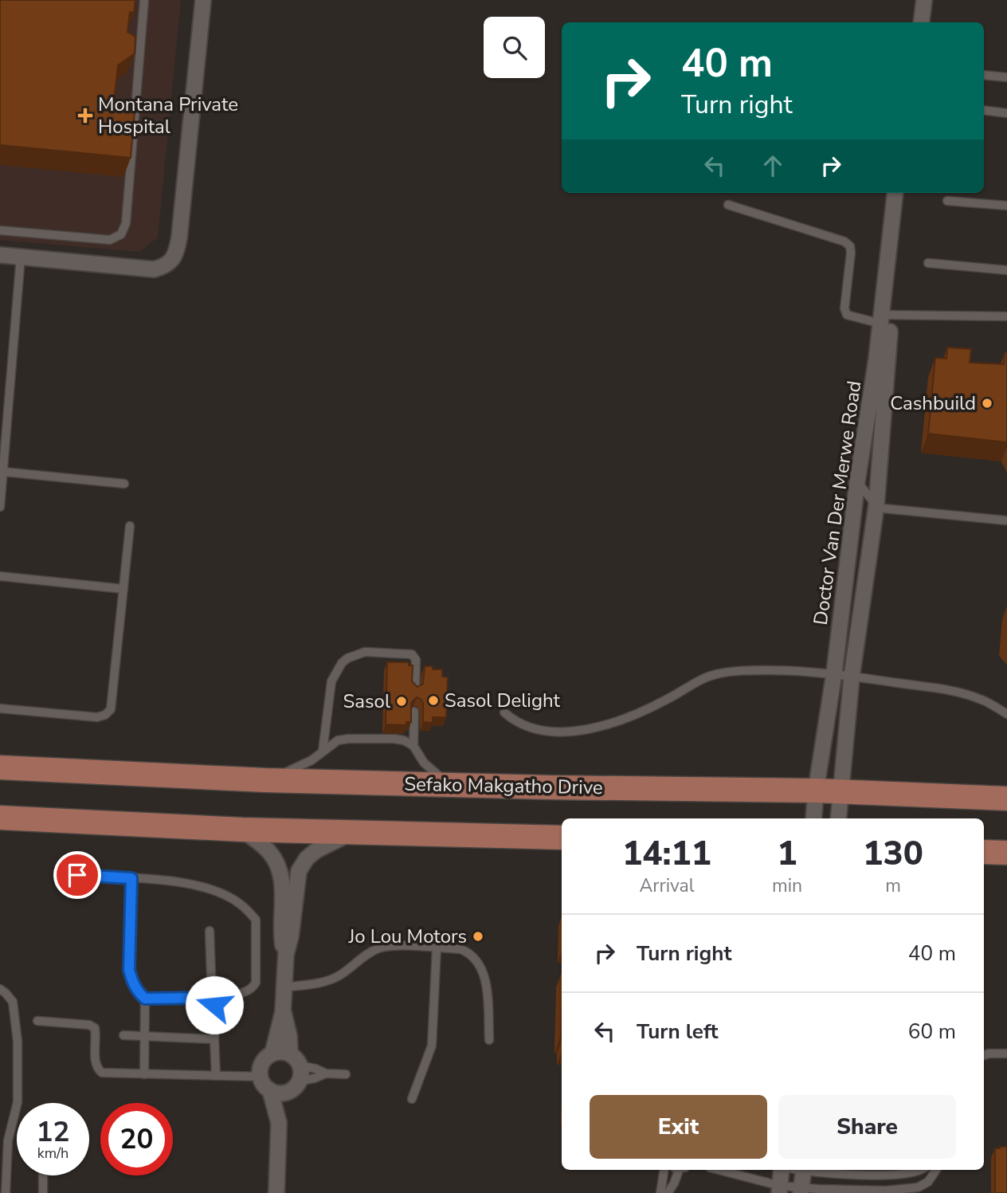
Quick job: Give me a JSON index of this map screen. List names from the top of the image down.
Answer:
{
  "streets": {
    "main road": ["Sefako Makgatho Drive"],
    "street": ["Doctor Van Der Merwe Road"]
  },
  "crossings": [
    ["Doctor Van Der Merwe Road", "Sefako Makgatho Drive"]
  ],
  "places": {
    "health": ["Montana Private Hospital"],
    "other": [
      "Cashbuild",
      "Sasol Delight",
      "Sasol",
      "Jo Lou Motors"
    ]
  },
  "page": {
    "turn": ["40 m", "Turn right"],
    "eta": [
      "14:11",
      "Arrival",
      "1",
      "min",
      "130",
      "m"
    ],
    "list": [
      {
        "name": "Turn right",
        "value": "40 m"
      },
      {
        "name": "Turn left",
        "value": "60 m"
      }
    ],
    "buttons": ["Exit", "Share"],
    "speed": "12 km/h",
    "limit": "20"
  }
}
